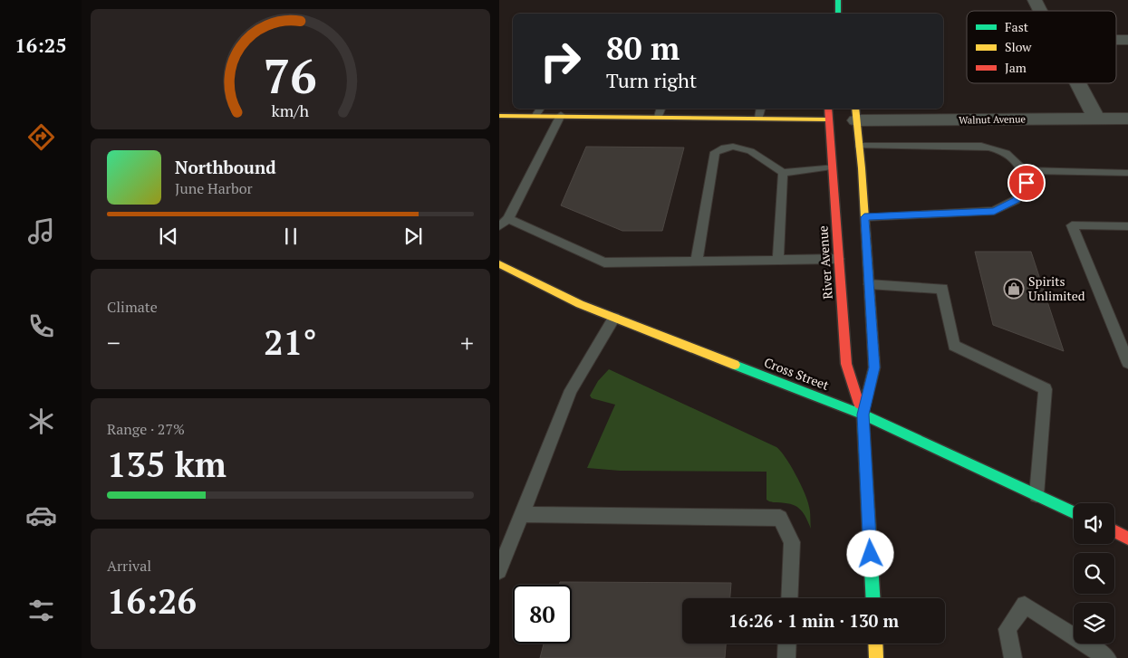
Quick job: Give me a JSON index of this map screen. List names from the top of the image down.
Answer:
{
  "streets": {
    "main road": ["River Avenue", "Cross Street"],
    "street": ["Walnut Avenue"]
  },
  "crossings": [
    ["Walnut Avenue", "River Avenue"],
    ["River Avenue", "Cross Street"]
  ],
  "places": {
    "shop": ["Spirits Unlimited"]
  },
  "legend": ["Fast", "Slow", "Jam"],
  "page": {
    "tabs": "16:25",
    "turn": ["80 m", "Turn right"],
    "song": ["Northbound", "June Harbor"],
    "tile": [
      "Climate",
      ["Range · 27%", "135 km"],
      ["Arrival", "16:26"]
    ],
    "heat": ["−", "21°", "+"],
    "limit": "80",
    "trip": "16:26 · 1 min · 130 m",
    "gauge": ["76", "km/h"]
  }
}
